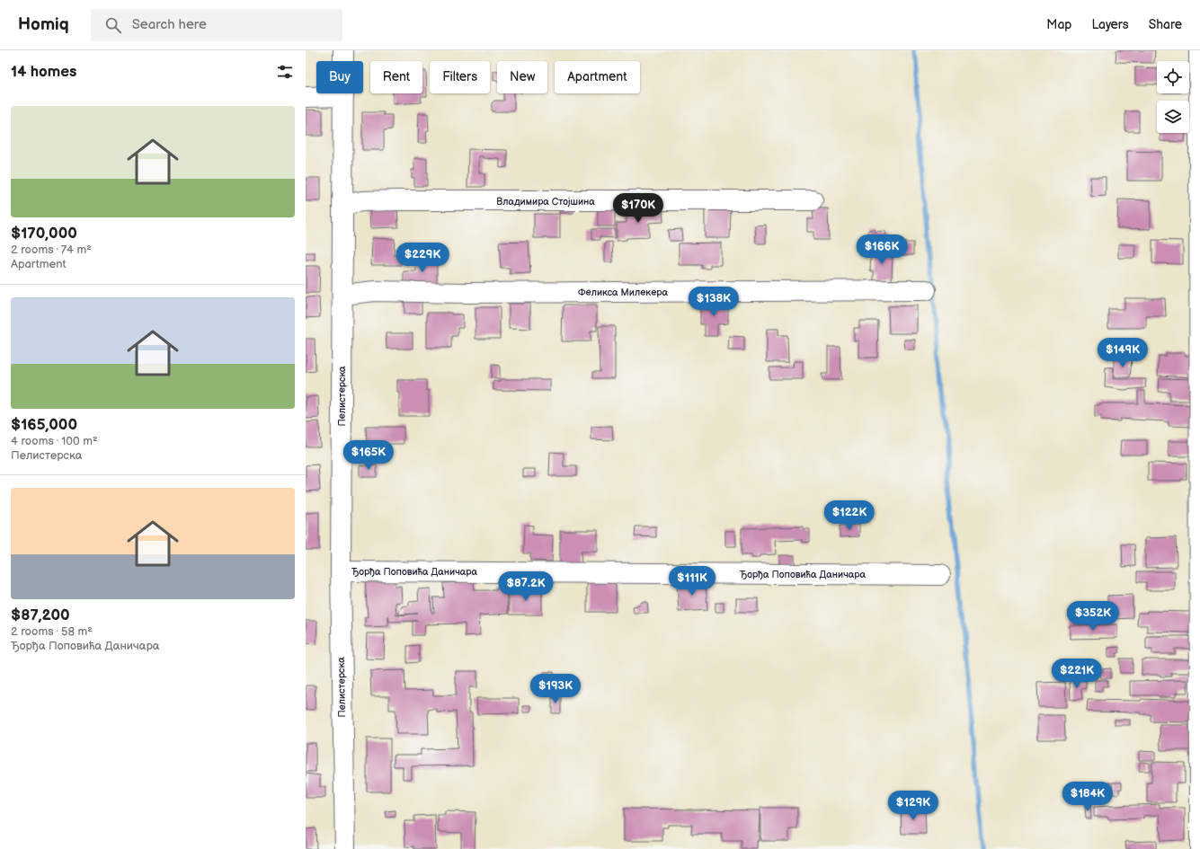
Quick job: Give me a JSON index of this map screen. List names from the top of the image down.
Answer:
{
  "streets": {
    "street": [
      "Владимира Стојшина",
      "Феликса Милекера",
      "Пелистерска",
      "Ђорђа Поповића Даничара"
    ]
  },
  "crossings": [
    ["Владимира Стојшина", "Пелистерска"],
    ["Феликса Милекера", "Пелистерска"],
    ["Пелистерска", "Ђорђа Поповића Даничара"]
  ],
  "page": {
    "header": "Homiq",
    "search": "Search here",
    "nav": ["Map", "Layers", "Share"],
    "heading": "14 homes",
    "chip": [
      "Buy",
      "Rent",
      "Filters",
      "New",
      "Apartment"
    ],
    "list": [
      {
        "name": "$170,000",
        "note": "2 rooms · 74 m² · Apartment"
      },
      {
        "name": "$165,000",
        "note": "4 rooms · 100 m² · Пелистерска"
      },
      {
        "name": "$87,200",
        "note": "2 rooms · 58 m² · Ђорђа Поповића Даничара"
      }
    ],
    "price": [
      "$170K",
      "$166K",
      "$229K",
      "$138K",
      "$149K",
      "$165K",
      "$122K",
      "$111K",
      "$87.2K",
      "$352K",
      "$221K",
      "$193K",
      "$184K",
      "$129K"
    ]
  }
}
